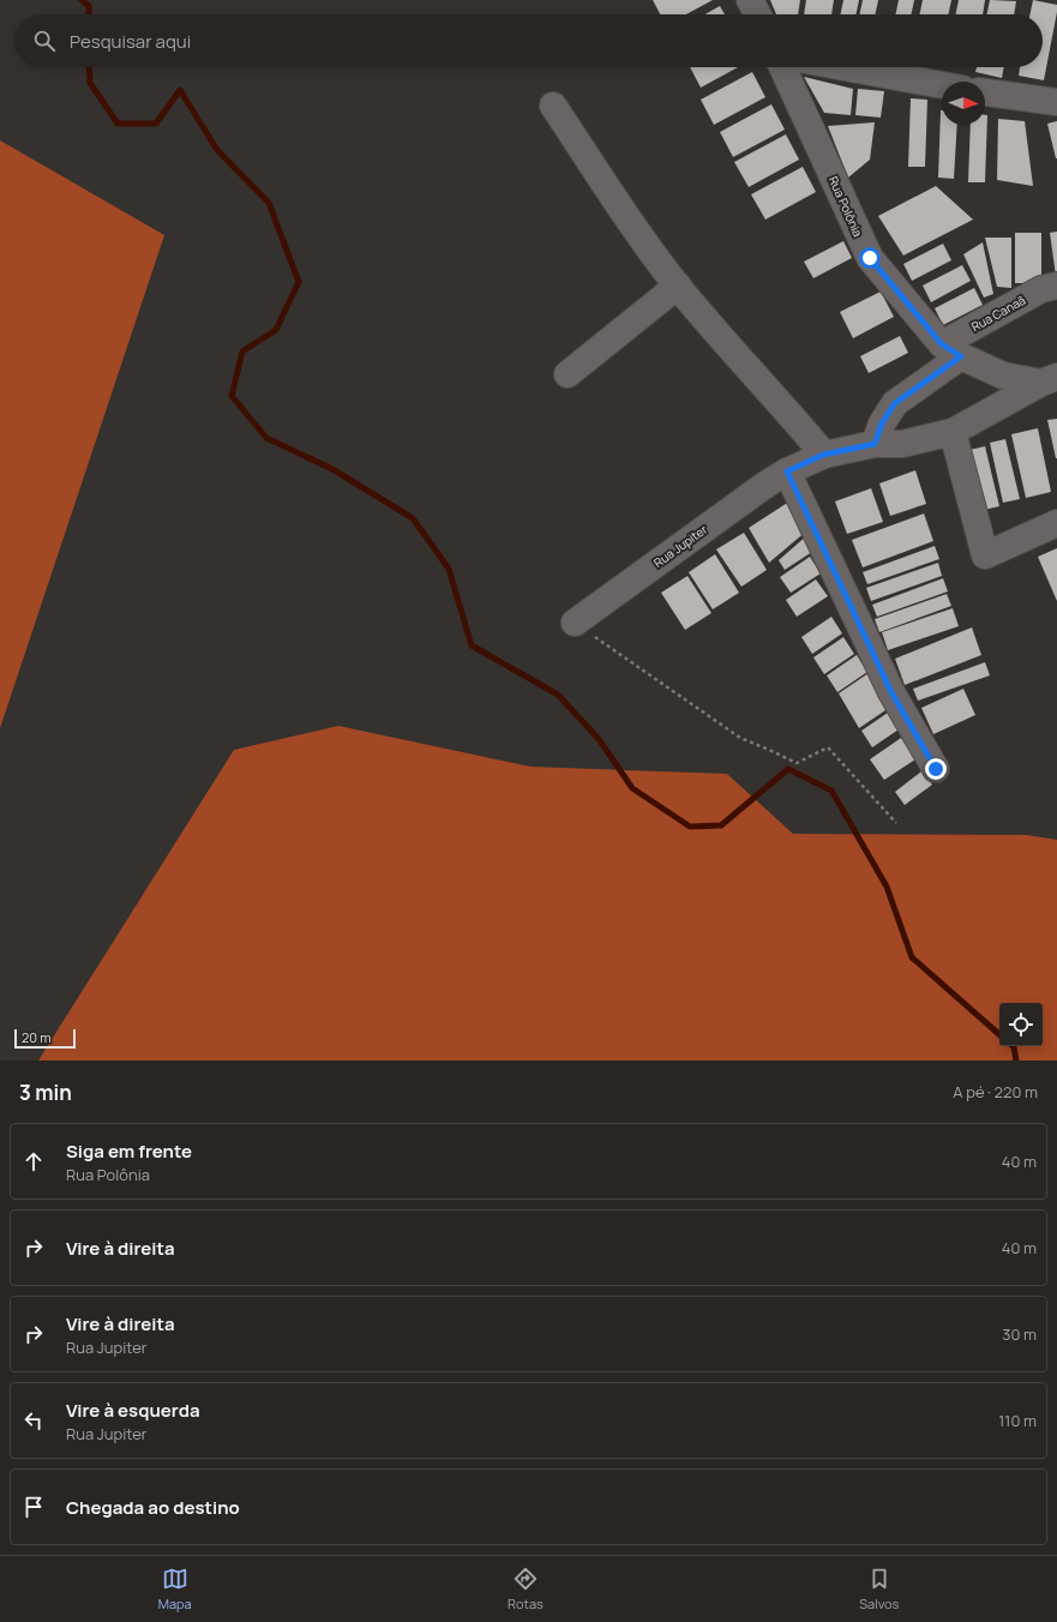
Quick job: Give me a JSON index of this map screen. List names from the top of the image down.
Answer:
{
  "streets": {
    "street": ["Rua Polônia", "Rua Canaã", "Rua Jupiter"]
  },
  "crossings": [
    ["Rua Polônia", "Rua Canaã"],
    ["Rua Polônia", "Rua Jupiter"],
    ["Rua Canaã", "Rua Jupiter"]
  ],
  "scale_bar": "20 m",
  "north": "right",
  "page": {
    "search": "Pesquisar aqui",
    "scale": "20 m",
    "heading": ["3 min", "A pé · 220 m"],
    "list": [
      ["Siga em frente", "Rua Polônia", "40 m"],
      ["Vire à direita", "40 m"],
      ["Vire à direita", "Rua Jupiter", "30 m"],
      ["Vire à esquerda", "Rua Jupiter", "110 m"],
      "Chegada ao destino"
    ],
    "nav": ["Mapa", "Rotas", "Salvos"]
  }
}
